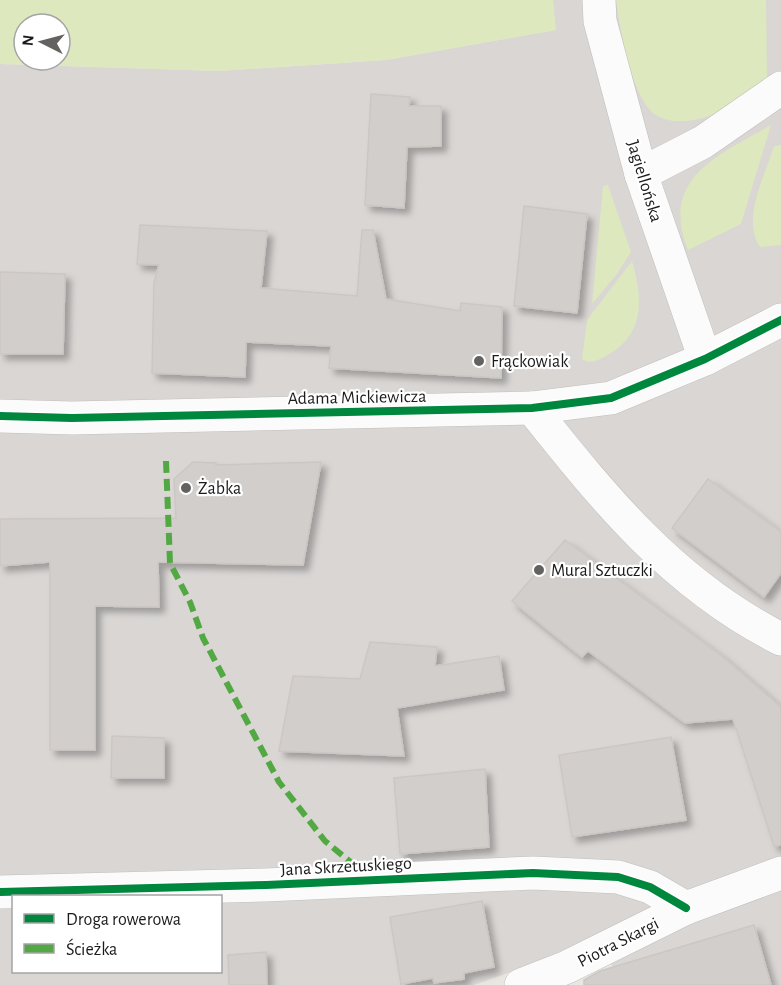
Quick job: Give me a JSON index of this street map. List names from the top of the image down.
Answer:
{
  "streets": {
    "street": [
      "Jagiellońska",
      "Adama Mickiewicza",
      "Jana Skrzetuskiego",
      "Piotra Skargi"
    ]
  },
  "crossings": [
    ["Jagiellońska", "Adama Mickiewicza"],
    ["Jana Skrzetuskiego", "Piotra Skargi"]
  ],
  "places": ["Frąckowiak", "Żabka", "Mural Sztuczki"],
  "legend": ["Droga rowerowa", "Ścieżka"],
  "north": "left"
}
